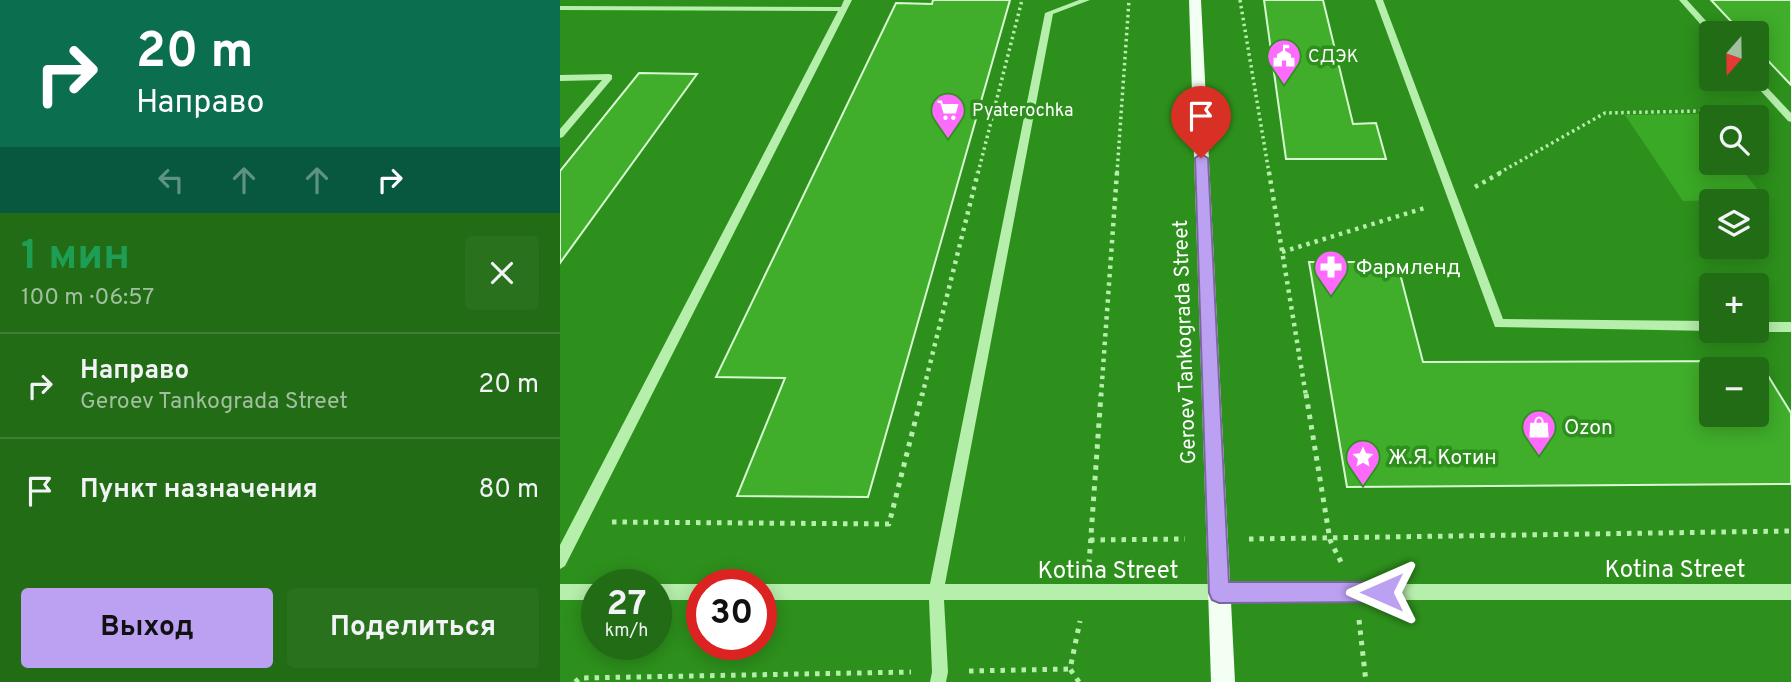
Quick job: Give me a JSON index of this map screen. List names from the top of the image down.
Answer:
{
  "streets": {
    "main road": ["Geroev Tankograda Street"],
    "street": ["Kotina Street"]
  },
  "crossings": [
    ["Geroev Tankograda Street", "Kotina Street"]
  ],
  "places": {
    "public building": ["СДЭК"],
    "supermarket": ["Pyaterochka"],
    "pharmacy": ["Фармленд"],
    "shop": ["Ozon"],
    "place": ["Ж.Я. Котин"]
  },
  "north": "bottom",
  "page": {
    "turn": ["20 m", "Направо"],
    "map_buttons": ["+", "−"],
    "heading": ["1 мин", "100 m · 06:57"],
    "list": [
      {
        "name": "Направо",
        "note": "Geroev Tankograda Street",
        "value": "20 m"
      },
      {
        "name": "Пункт назначения",
        "value": "80 m"
      }
    ],
    "speed": "27 km/h",
    "limit": "30",
    "buttons": ["Выход", "Поделиться"]
  }
}
